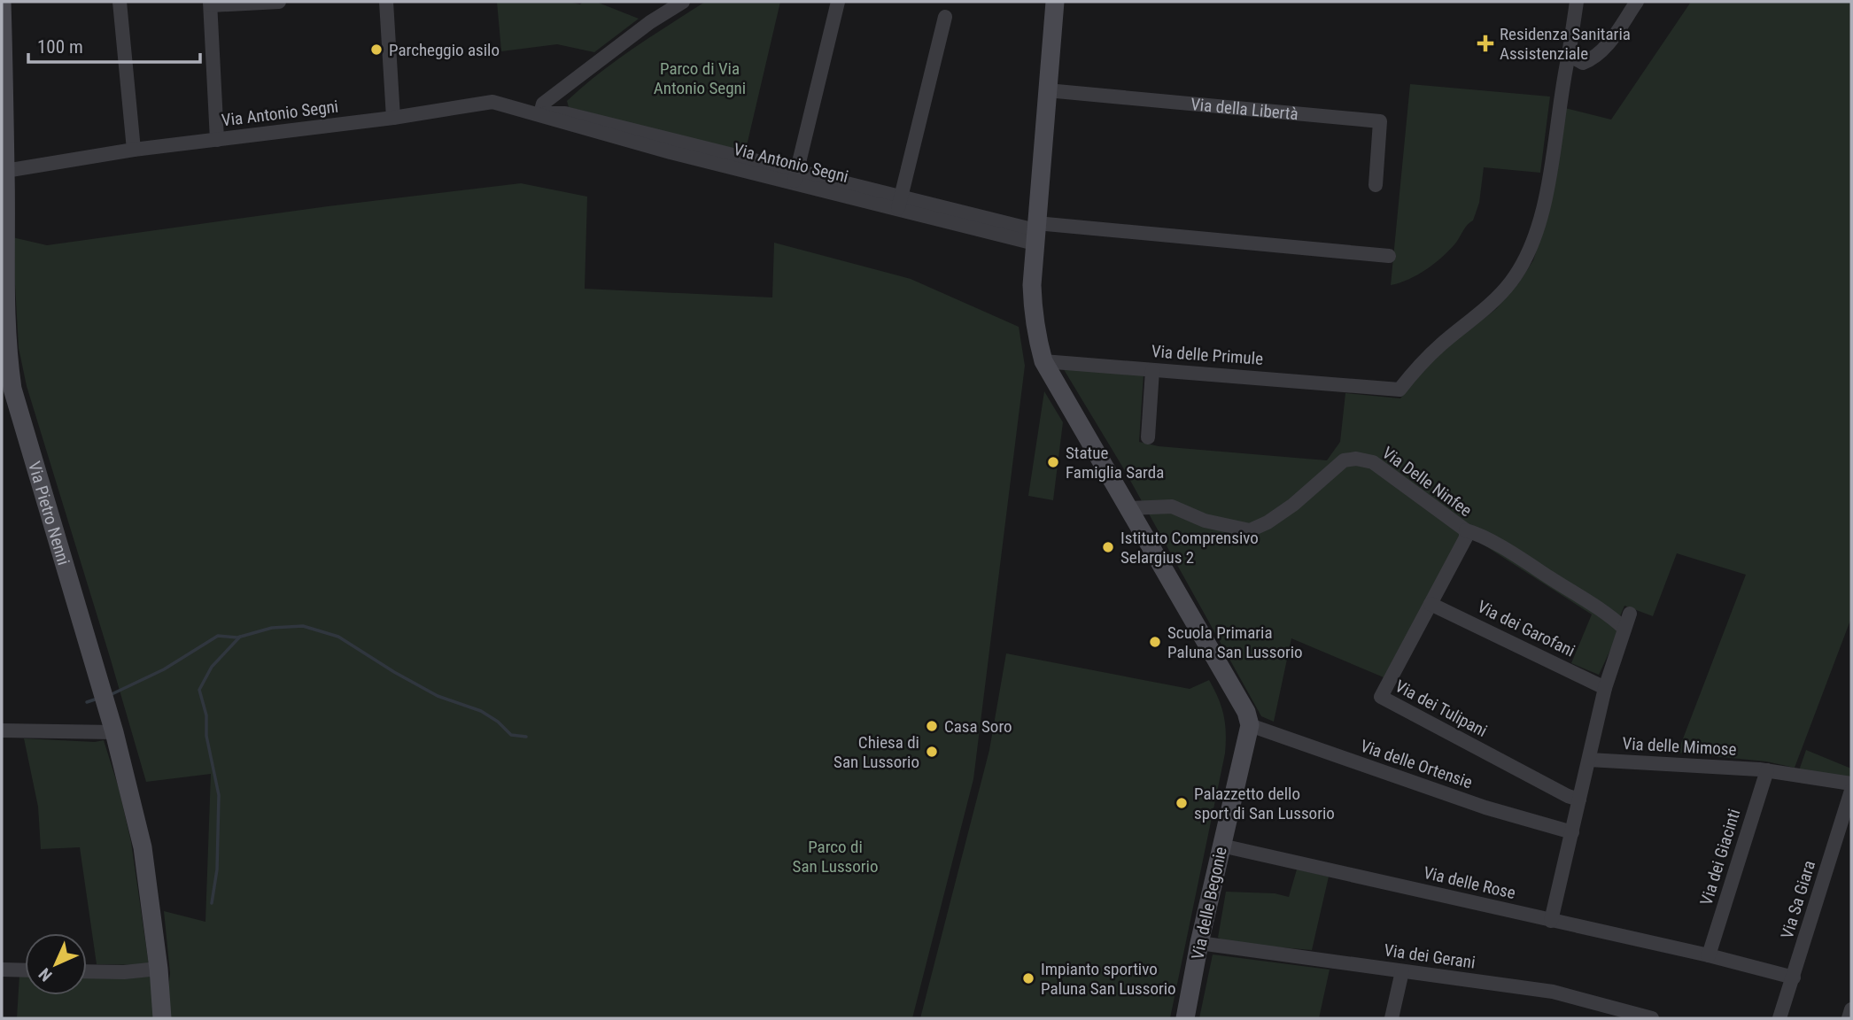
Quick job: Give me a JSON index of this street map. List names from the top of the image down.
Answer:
{
  "streets": {
    "street": [
      "Via della Libertà",
      "Via Antonio Segni",
      "Via delle Primule",
      "Via Delle Ninfee",
      "Via Pietro Nenni",
      "Via dei Garofani",
      "Via dei Tulipani",
      "Via delle Mimose",
      "Via delle Ortensie",
      "Via dei Giacinti",
      "Via delle Rose",
      "Via Sa Giara",
      "Via delle Begonie",
      "Via dei Gerani"
    ]
  },
  "crossings": [
    ["Via Antonio Segni", "Via Pietro Nenni"],
    ["Via Delle Ninfee", "Via dei Tulipani"],
    ["Via dei Garofani", "Via dei Tulipani"],
    ["Via delle Mimose", "Via dei Giacinti"],
    ["Via delle Ortensie", "Via delle Begonie"],
    ["Via dei Giacinti", "Via delle Rose"],
    ["Via delle Rose", "Via Sa Giara"],
    ["Via delle Rose", "Via delle Begonie"],
    ["Via delle Begonie", "Via dei Gerani"]
  ],
  "parks": ["Parco di Via Antonio Segni", "Parco di San Lussorio"],
  "places": {
    "health": ["Residenza Sanitaria Assistenziale"],
    "other": [
      "Parcheggio asilo",
      "Statue Famiglia Sarda",
      "Istituto Comprensivo Selargius 2",
      "Scuola Primaria Paluna San Lussorio",
      "Casa Soro",
      "Chiesa di San Lussorio",
      "Palazzetto dello sport di San Lussorio",
      "Impianto sportivo Paluna San Lussorio"
    ]
  },
  "scale_bar": "100 m",
  "north": "bottom left"
}
